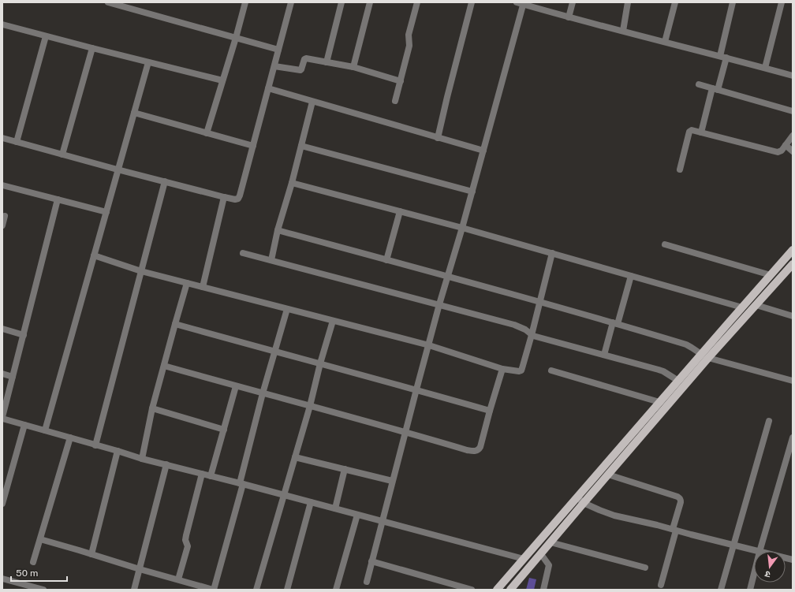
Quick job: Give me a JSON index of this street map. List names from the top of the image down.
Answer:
{
  "scale_bar": "50 m",
  "north": "bottom"
}
